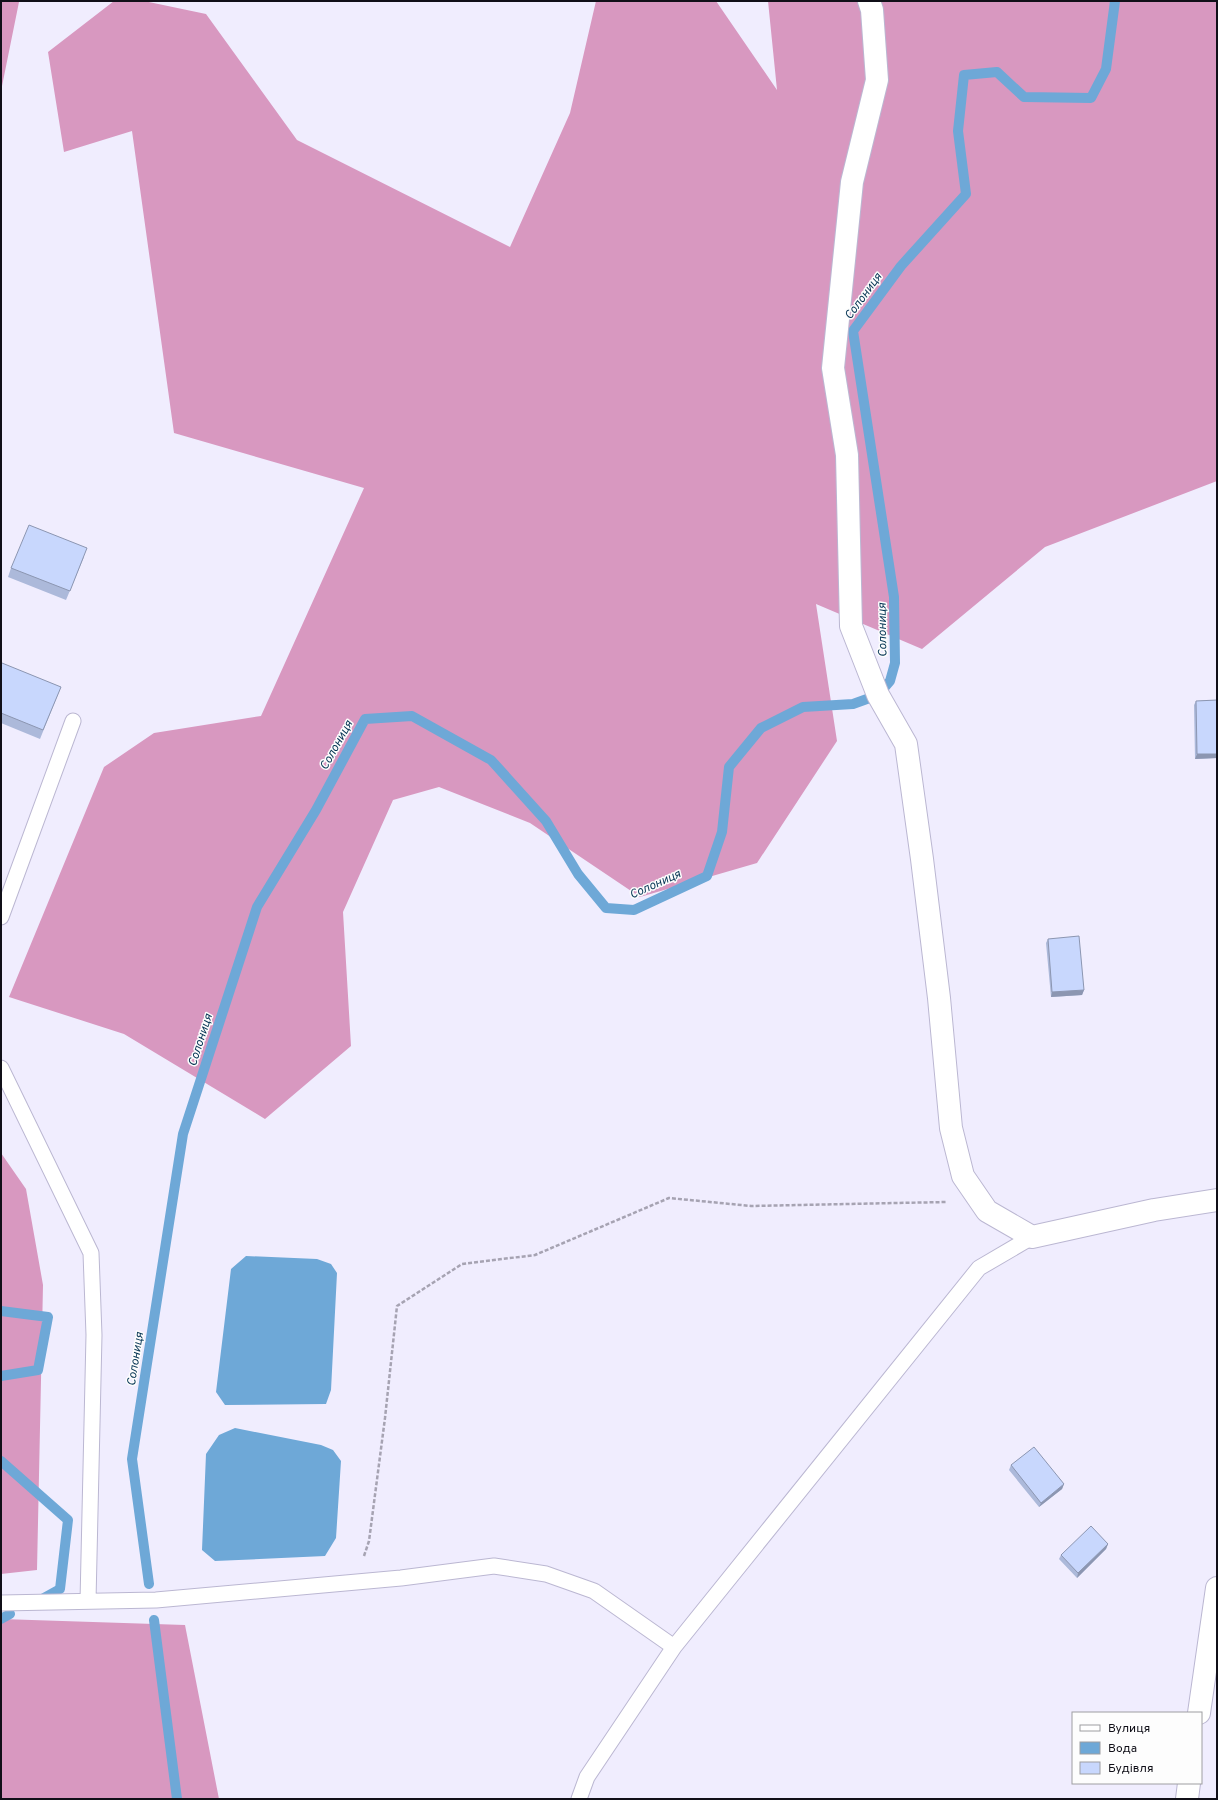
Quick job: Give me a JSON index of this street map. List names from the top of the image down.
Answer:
{
  "water": ["Солониця"],
  "legend": ["Вулиця", "Вода", "Будівля"]
}
